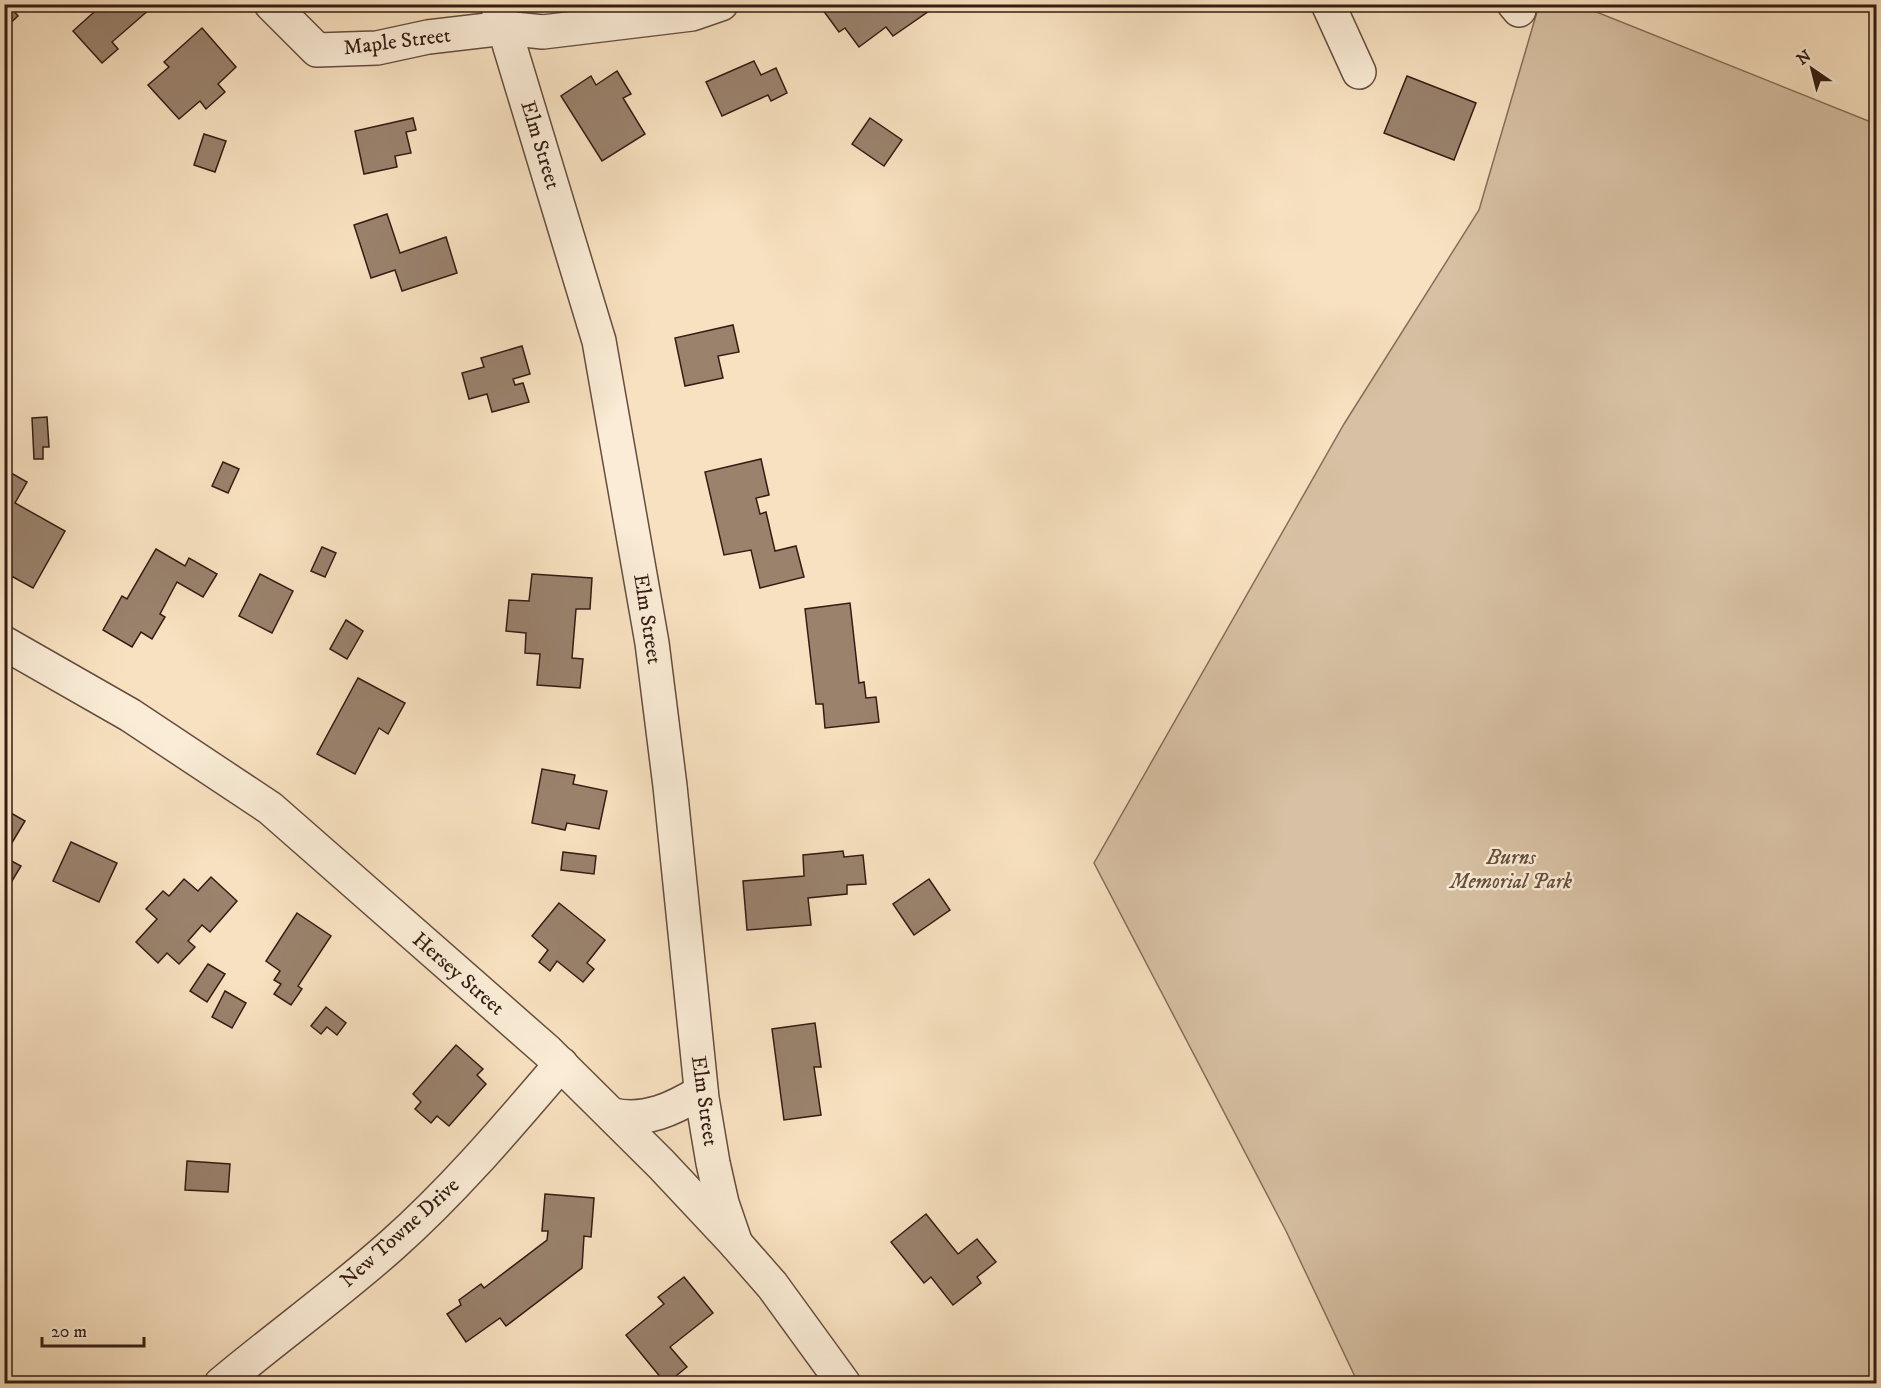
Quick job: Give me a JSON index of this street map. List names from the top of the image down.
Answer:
{
  "streets": {
    "street": [
      "Maple Street",
      "Elm Street",
      "Hersey Street",
      "New Towne Drive"
    ]
  },
  "crossings": [
    ["Maple Street", "Elm Street"],
    ["Elm Street", "Hersey Street"],
    ["Hersey Street", "New Towne Drive"]
  ],
  "parks": ["Burns Memorial Park"],
  "scale_bar": "20 m",
  "north": "top left"
}
